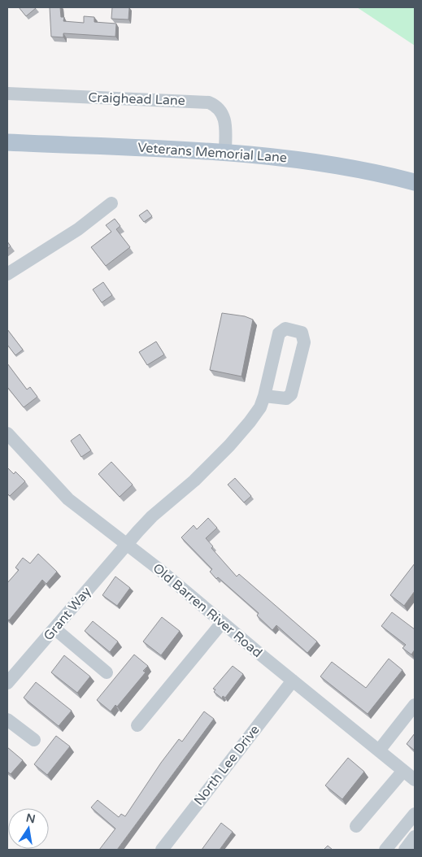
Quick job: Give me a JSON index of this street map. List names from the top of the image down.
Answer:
{
  "streets": {
    "main road": ["Veterans Memorial Lane"],
    "street": [
      "Craighead Lane",
      "Old Barren River Road",
      "Grant Way",
      "North Lee Drive"
    ]
  },
  "crossings": [
    ["Craighead Lane", "Veterans Memorial Lane"],
    ["Old Barren River Road", "Grant Way"],
    ["Old Barren River Road", "North Lee Drive"]
  ],
  "north": "top"
}
